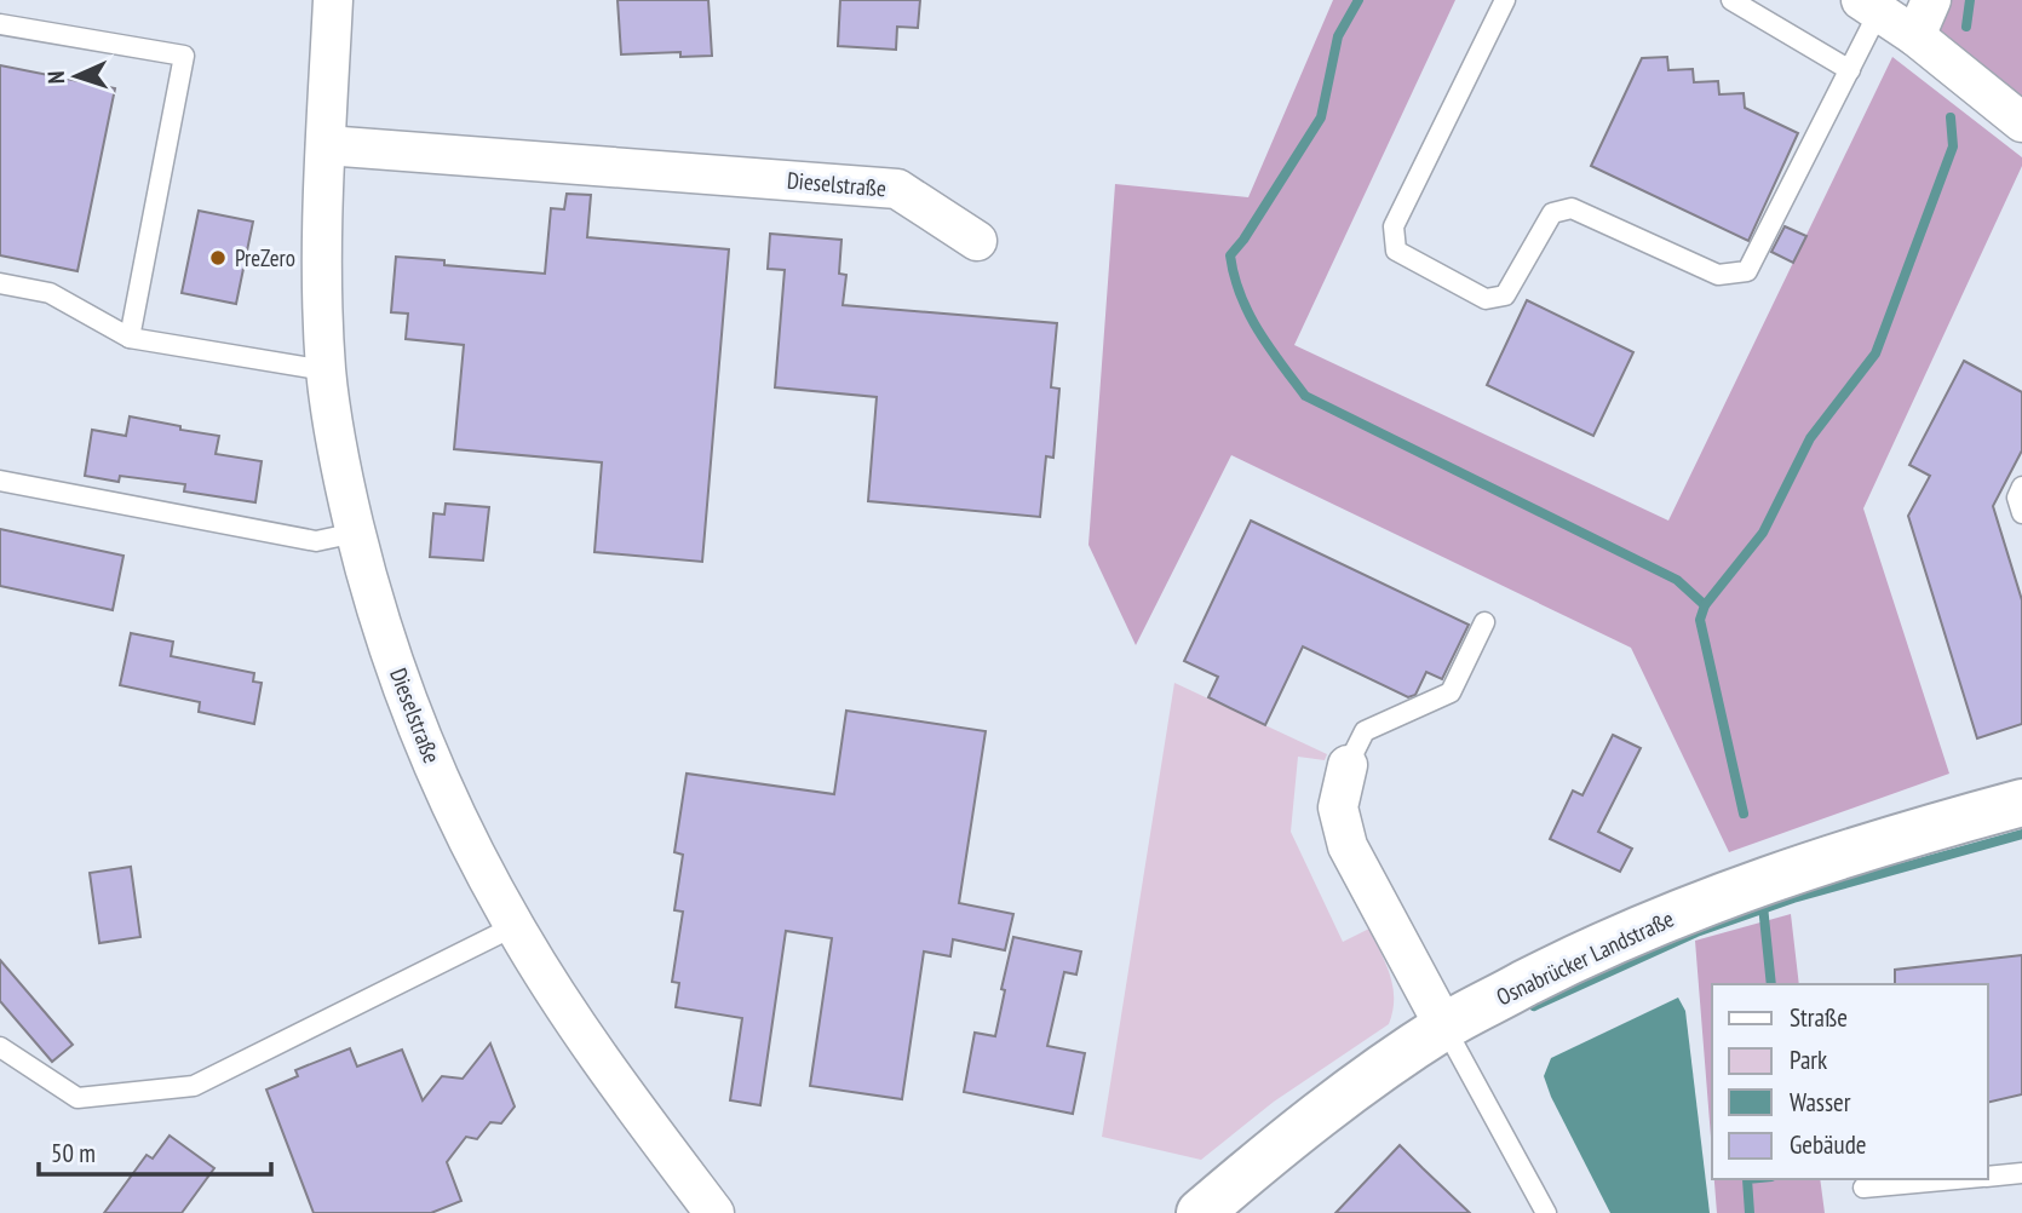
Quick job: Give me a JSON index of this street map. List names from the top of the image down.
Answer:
{
  "streets": {
    "street": ["Dieselstraße", "Osnabrücker Landstraße"]
  },
  "places": ["PreZero"],
  "legend": [
    "Straße",
    "Park",
    "Wasser",
    "Gebäude"
  ],
  "scale_bar": "50 m",
  "north": "left"
}
